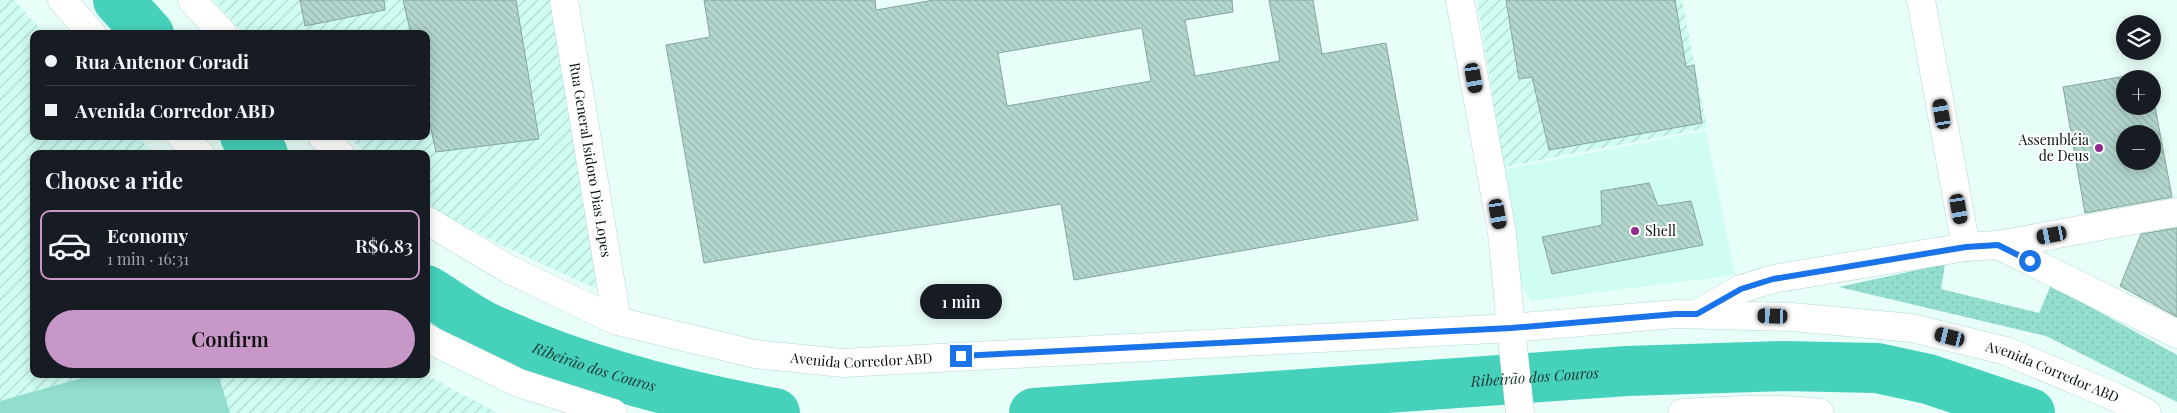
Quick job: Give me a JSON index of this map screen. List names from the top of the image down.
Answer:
{
  "streets": {
    "main road": ["Rua General Isidoro Dias Lopes", "Avenida Corredor ABD"]
  },
  "crossings": [
    ["Rua General Isidoro Dias Lopes", "Avenida Corredor ABD"]
  ],
  "water": ["Ribeirão dos Couros"],
  "places": ["Assembléia de Deus", "Shell"],
  "page": {
    "map_buttons": ["+", "−"],
    "banner": ["Rua Antenor Coradi", "Avenida Corredor ABD"],
    "heading": "Choose a ride",
    "list": [
      {
        "name": "Economy",
        "note": "1 min · 16:31",
        "value": "R$6.83"
      }
    ],
    "bubble": "1 min",
    "buttons": "Confirm"
  }
}
